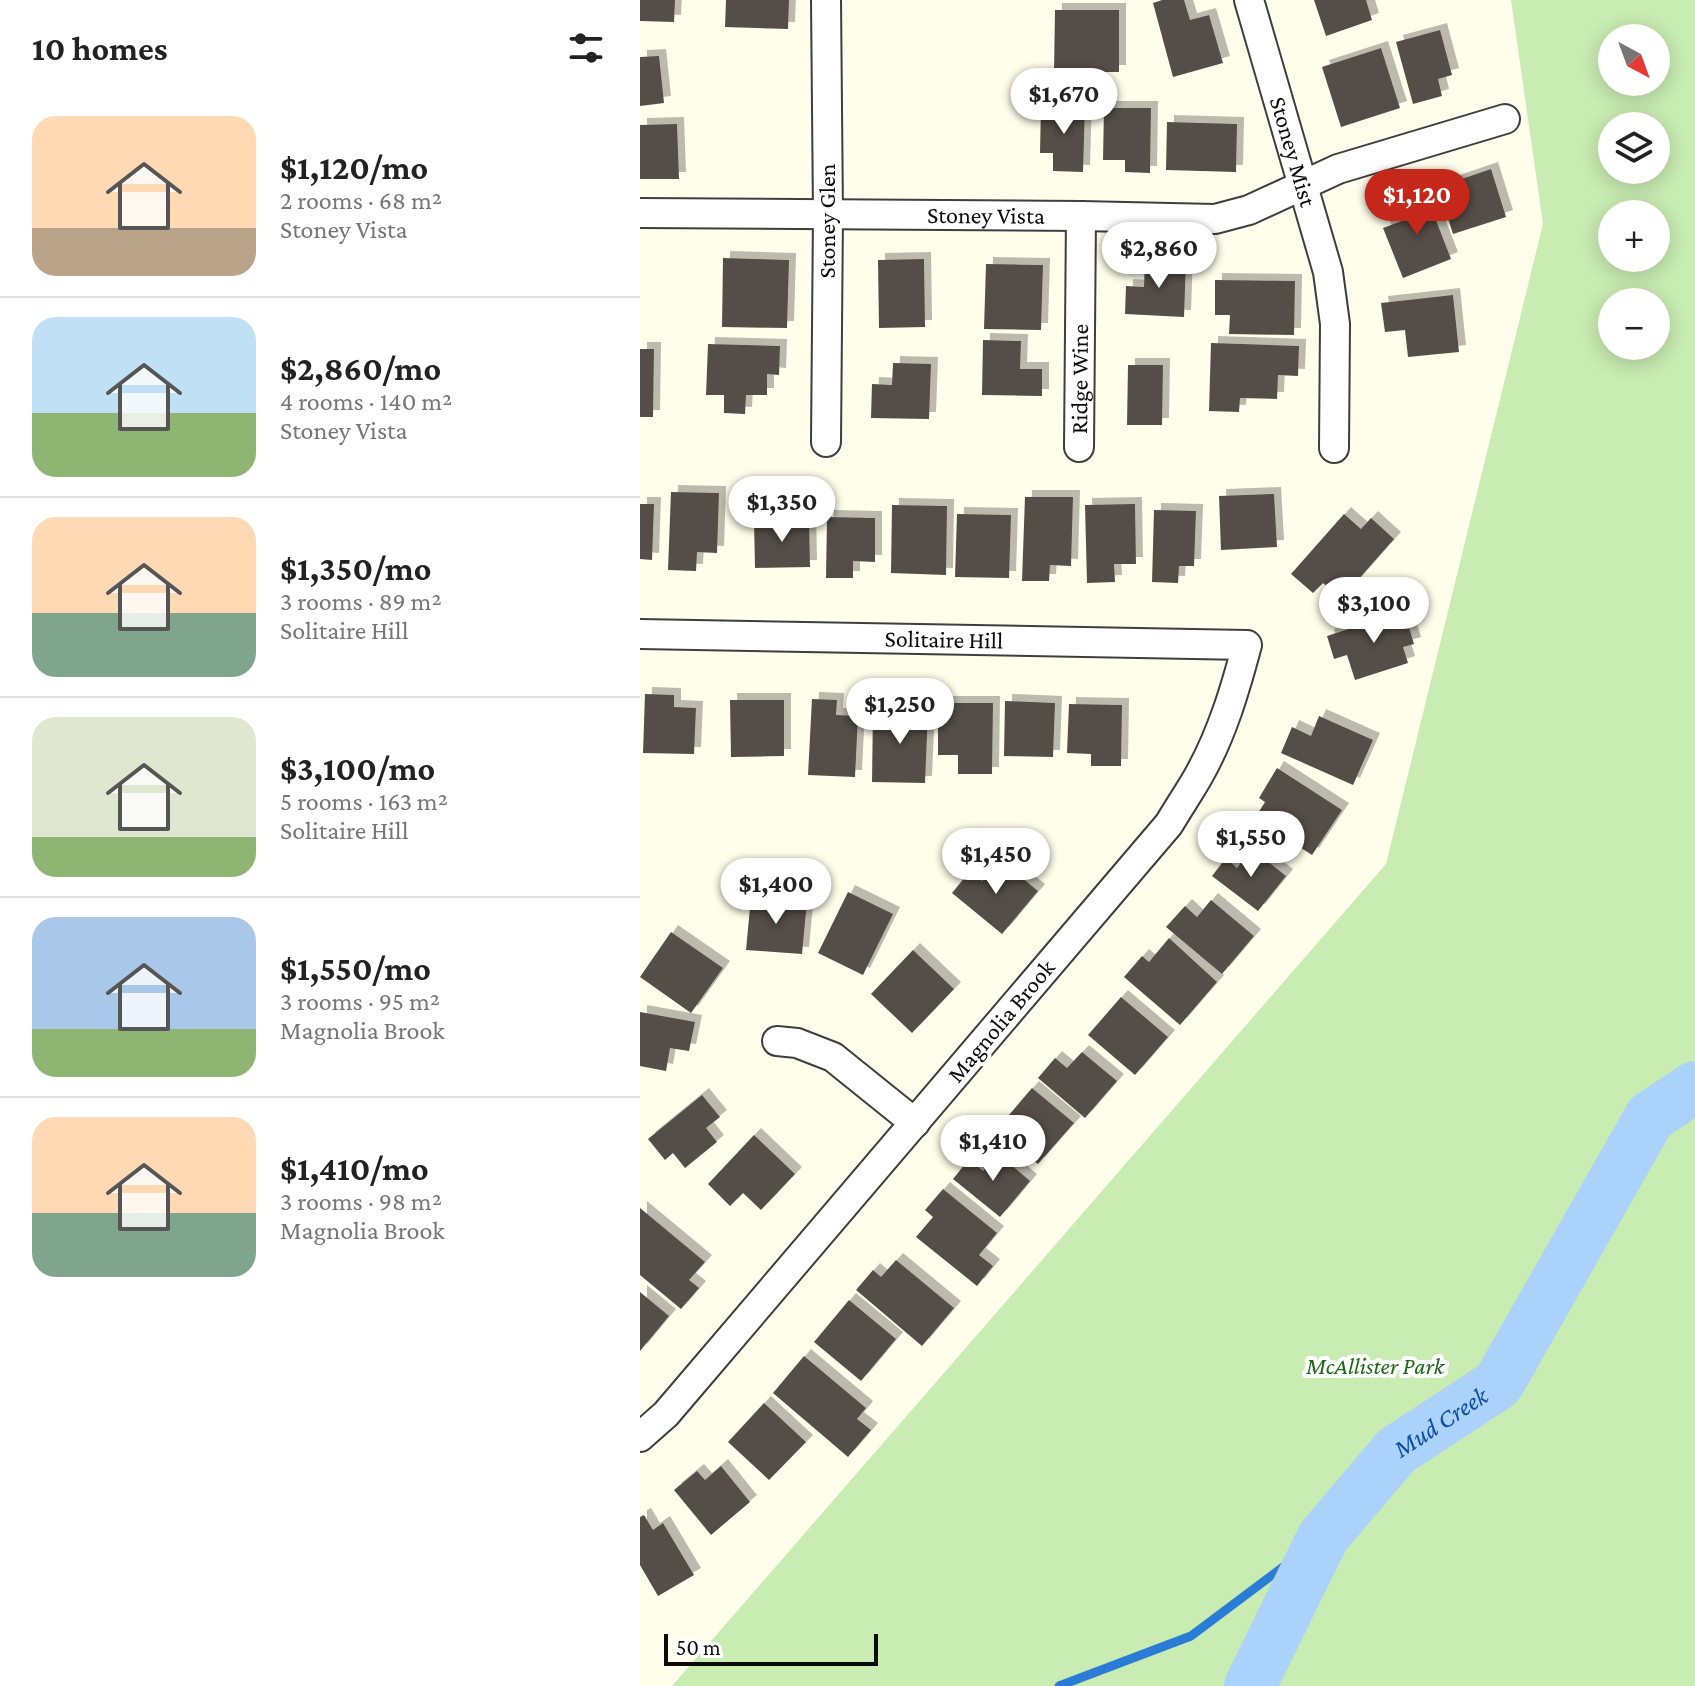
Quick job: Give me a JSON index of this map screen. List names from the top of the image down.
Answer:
{
  "streets": {
    "street": [
      "Stoney Mist",
      "Stoney Vista",
      "Stoney Glen",
      "Ridge Wine",
      "Solitaire Hill",
      "Magnolia Brook"
    ]
  },
  "crossings": [
    ["Stoney Mist", "Stoney Vista"],
    ["Stoney Vista", "Stoney Glen"],
    ["Stoney Vista", "Ridge Wine"],
    ["Solitaire Hill", "Magnolia Brook"]
  ],
  "water": ["Mud Creek"],
  "parks": ["McAllister Park"],
  "scale_bar": "50 m",
  "north": "bottom right",
  "page": {
    "heading": "10 homes",
    "map_buttons": ["+", "−"],
    "price": [
      "$1,670",
      "$1,120",
      "$2,860",
      "$1,350",
      "$3,100",
      "$1,250",
      "$1,550",
      "$1,450",
      "$1,400",
      "$1,410"
    ],
    "list": [
      {
        "name": "$1,120/mo",
        "note": "2 rooms · 68 m² · Stoney Vista"
      },
      {
        "name": "$2,860/mo",
        "note": "4 rooms · 140 m² · Stoney Vista"
      },
      {
        "name": "$1,350/mo",
        "note": "3 rooms · 89 m² · Solitaire Hill"
      },
      {
        "name": "$3,100/mo",
        "note": "5 rooms · 163 m² · Solitaire Hill"
      },
      {
        "name": "$1,550/mo",
        "note": "3 rooms · 95 m² · Magnolia Brook"
      },
      {
        "name": "$1,410/mo",
        "note": "3 rooms · 98 m² · Magnolia Brook"
      }
    ],
    "scale": "50 m"
  }
}
